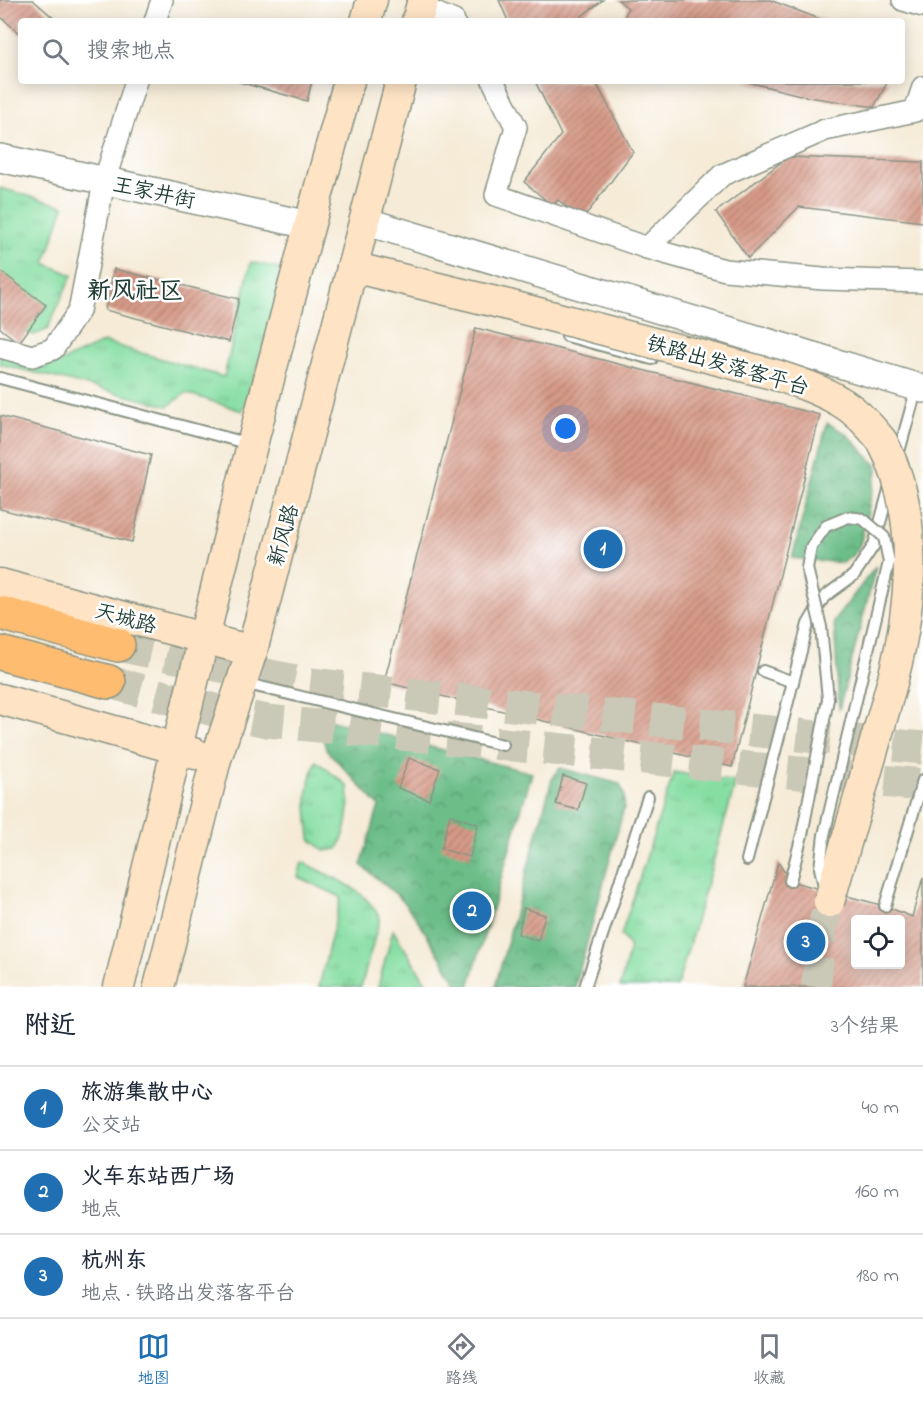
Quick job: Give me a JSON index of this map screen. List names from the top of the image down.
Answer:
{
  "streets": {
    "main road": ["铁路出发落客平台", "新风路", "天城路"],
    "street": ["王家井街"]
  },
  "crossings": [
    ["铁路出发落客平台", "新风路"],
    ["新风路", "天城路"]
  ],
  "districts": ["新风社区"],
  "page": {
    "search": "搜索地点",
    "pins": ["1", "2", "3"],
    "heading": ["附近", "3个结果"],
    "list": [
      {
        "mark": "1",
        "name": "旅游集散中心",
        "note": "公交站",
        "value": "40 m"
      },
      {
        "mark": "2",
        "name": "火车东站西广场",
        "note": "地点",
        "value": "160 m"
      },
      {
        "mark": "3",
        "name": "杭州东",
        "note": "地点 · 铁路出发落客平台",
        "value": "180 m"
      }
    ],
    "nav": ["地图", "路线", "收藏"]
  }
}
